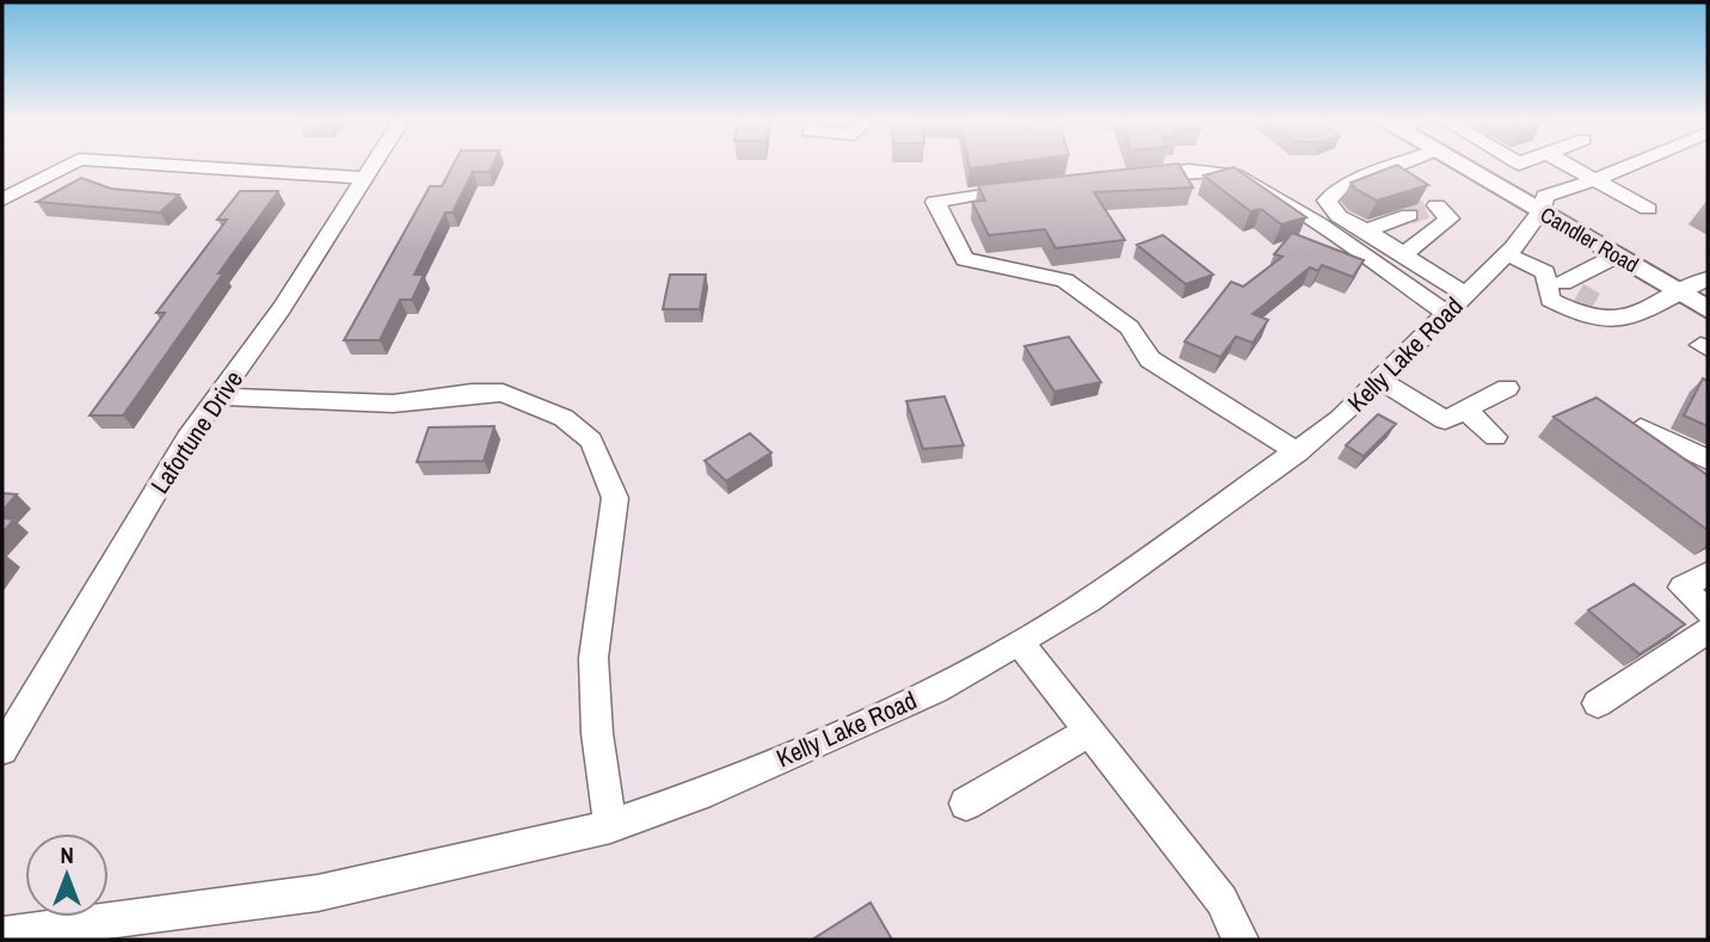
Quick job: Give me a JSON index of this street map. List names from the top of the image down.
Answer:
{
  "streets": {
    "main road": ["Candler Road"],
    "street": ["Kelly Lake Road", "Lafortune Drive"]
  },
  "crossings": [
    ["Candler Road", "Kelly Lake Road"]
  ],
  "north": "top"
}
